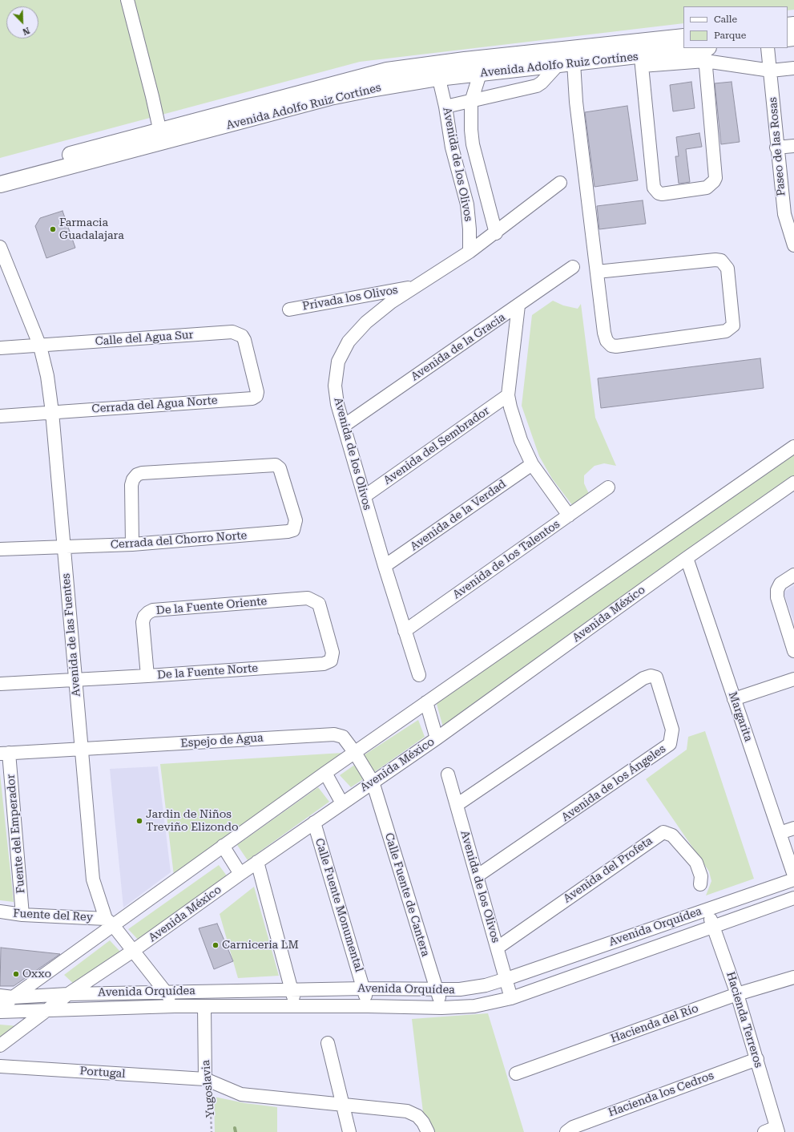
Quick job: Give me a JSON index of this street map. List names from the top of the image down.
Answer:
{
  "streets": {
    "main road": ["Avenida Adolfo Ruiz Cortínes"],
    "street": [
      "Paseo de las Rosas",
      "Avenida de los Olivos",
      "Privada los Olivos",
      "Calle del Agua Sur",
      "Avenida de la Gracia",
      "Cerrada del Agua Norte",
      "Avenida del Sembrador",
      "Avenida de la Verdad",
      "Cerrada del Chorro Norte",
      "Avenida de los Talentos",
      "De la Fuente Oriente",
      "Avenida México",
      "Avenida de las Fuentes",
      "De la Fuente Norte",
      "Margarita",
      "Espejo de Agua",
      "Avenida de los Ángeles",
      "Fuente del Emperador",
      "Avenida del Profeta",
      "Calle Fuente de Cantera",
      "Calle Fuente Monumental",
      "Fuente del Rey",
      "Avenida Orquídea",
      "Hacienda Terreros",
      "Hacienda del Río",
      "Portugal",
      "Yugoslavia",
      "Hacienda los Cedros"
    ]
  },
  "crossings": [
    ["Avenida Adolfo Ruiz Cortínes", "Avenida de los Olivos"],
    ["Avenida de los Olivos", "Privada los Olivos"],
    ["Avenida de los Olivos", "Avenida de la Gracia"],
    ["Avenida de los Olivos", "Avenida del Sembrador"],
    ["Avenida de los Olivos", "Avenida de la Verdad"],
    ["Avenida de los Olivos", "Avenida de los Talentos"],
    ["Avenida de los Olivos", "Avenida de los Ángeles"],
    ["Avenida de los Olivos", "Avenida del Profeta"],
    ["Avenida de los Olivos", "Avenida Orquídea"],
    ["Calle del Agua Sur", "Cerrada del Agua Norte"],
    ["Calle del Agua Sur", "Avenida de las Fuentes"],
    ["Cerrada del Agua Norte", "Avenida de las Fuentes"],
    ["Cerrada del Chorro Norte", "Avenida de las Fuentes"],
    ["De la Fuente Oriente", "De la Fuente Norte"],
    ["Avenida México", "Avenida de las Fuentes"],
    ["Avenida México", "Margarita"],
    ["Avenida México", "Espejo de Agua"],
    ["Avenida México", "Calle Fuente de Cantera"],
    ["Avenida México", "Calle Fuente Monumental"],
    ["Avenida México", "Avenida Orquídea"],
    ["Avenida de las Fuentes", "De la Fuente Norte"],
    ["Avenida de las Fuentes", "Espejo de Agua"],
    ["Avenida de las Fuentes", "Fuente del Rey"],
    ["Avenida de las Fuentes", "Avenida Orquídea"],
    ["Espejo de Agua", "Fuente del Emperador"],
    ["Espejo de Agua", "Calle Fuente de Cantera"],
    ["Fuente del Emperador", "Fuente del Rey"],
    ["Calle Fuente de Cantera", "Avenida Orquídea"],
    ["Calle Fuente Monumental", "Avenida Orquídea"],
    ["Avenida Orquídea", "Hacienda Terreros"],
    ["Avenida Orquídea", "Yugoslavia"],
    ["Hacienda Terreros", "Hacienda del Río"],
    ["Hacienda Terreros", "Hacienda los Cedros"],
    ["Portugal", "Yugoslavia"]
  ],
  "places": [
    "Farmacia Guadalajara",
    "Jardin de Niños Treviño Elizondo",
    "Carniceria LM",
    "Oxxo"
  ],
  "legend": ["Calle", "Parque"],
  "north": "bottom right"
}
